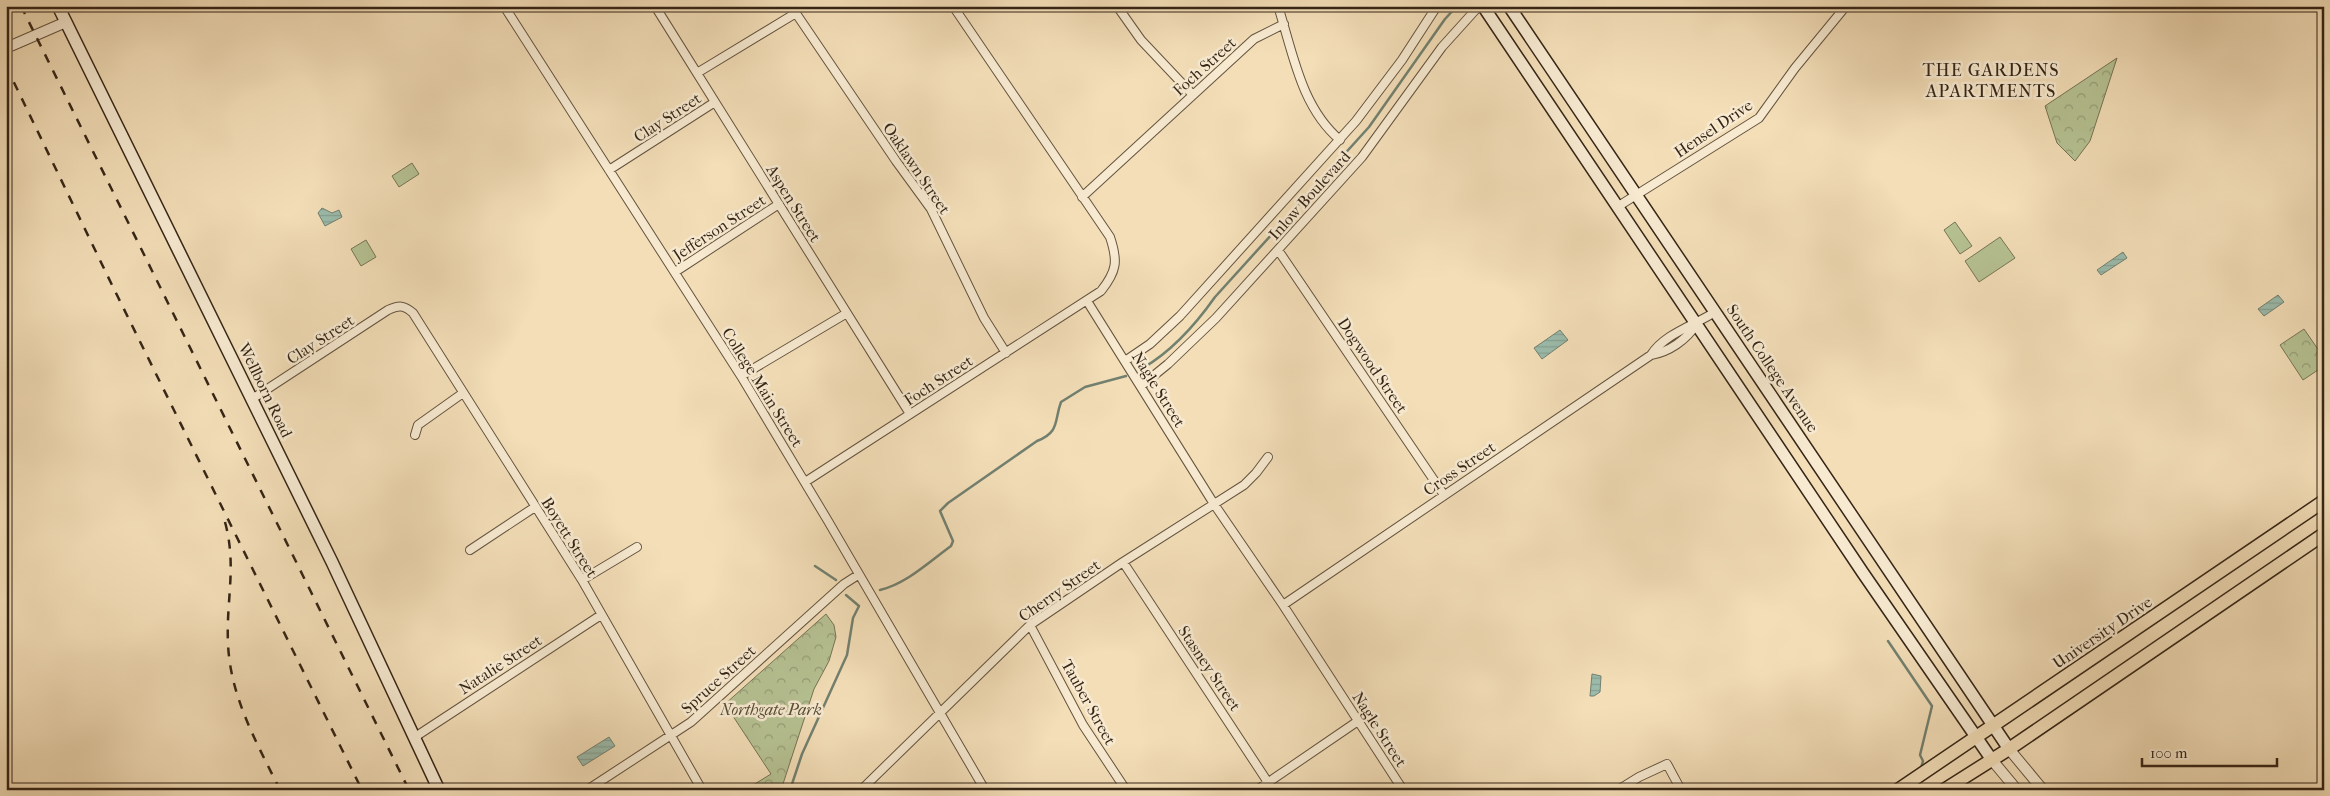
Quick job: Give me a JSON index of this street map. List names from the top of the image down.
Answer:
{
  "streets": {
    "main road": ["South College Avenue", "Wellborn Road", "University Drive"],
    "street": [
      "Foch Street",
      "Clay Street",
      "Hensel Drive",
      "Oaklawn Street",
      "Inlow Boulevard",
      "Aspen Street",
      "Jefferson Street",
      "Dogwood Street",
      "College Main Street",
      "Nagle Street",
      "Cross Street",
      "Boyett Street",
      "Cherry Street",
      "Natalie Street",
      "Stasney Street",
      "Spruce Street",
      "Tauber Street"
    ]
  },
  "crossings": [
    ["Foch Street", "Oaklawn Street"],
    ["Foch Street", "Aspen Street"],
    ["Foch Street", "College Main Street"],
    ["Foch Street", "Nagle Street"],
    ["Clay Street", "Oaklawn Street"],
    ["Clay Street", "Aspen Street"],
    ["Clay Street", "College Main Street"],
    ["Clay Street", "Wellborn Road"],
    ["Clay Street", "Boyett Street"],
    ["Hensel Drive", "South College Avenue"],
    ["Inlow Boulevard", "Dogwood Street"],
    ["Inlow Boulevard", "Nagle Street"],
    ["Aspen Street", "Jefferson Street"],
    ["Jefferson Street", "College Main Street"],
    ["Dogwood Street", "Cross Street"],
    ["South College Avenue", "Cross Street"],
    ["South College Avenue", "University Drive"],
    ["College Main Street", "Cherry Street"],
    ["College Main Street", "Spruce Street"],
    ["Nagle Street", "Cross Street"],
    ["Nagle Street", "Cherry Street"],
    ["Wellborn Road", "Natalie Street"],
    ["Boyett Street", "Natalie Street"],
    ["Boyett Street", "Spruce Street"],
    ["Cherry Street", "Stasney Street"],
    ["Cherry Street", "Tauber Street"]
  ],
  "districts": ["THE GARDENS APARTMENTS"],
  "parks": ["Northgate Park"],
  "scale_bar": "100 m"
}
